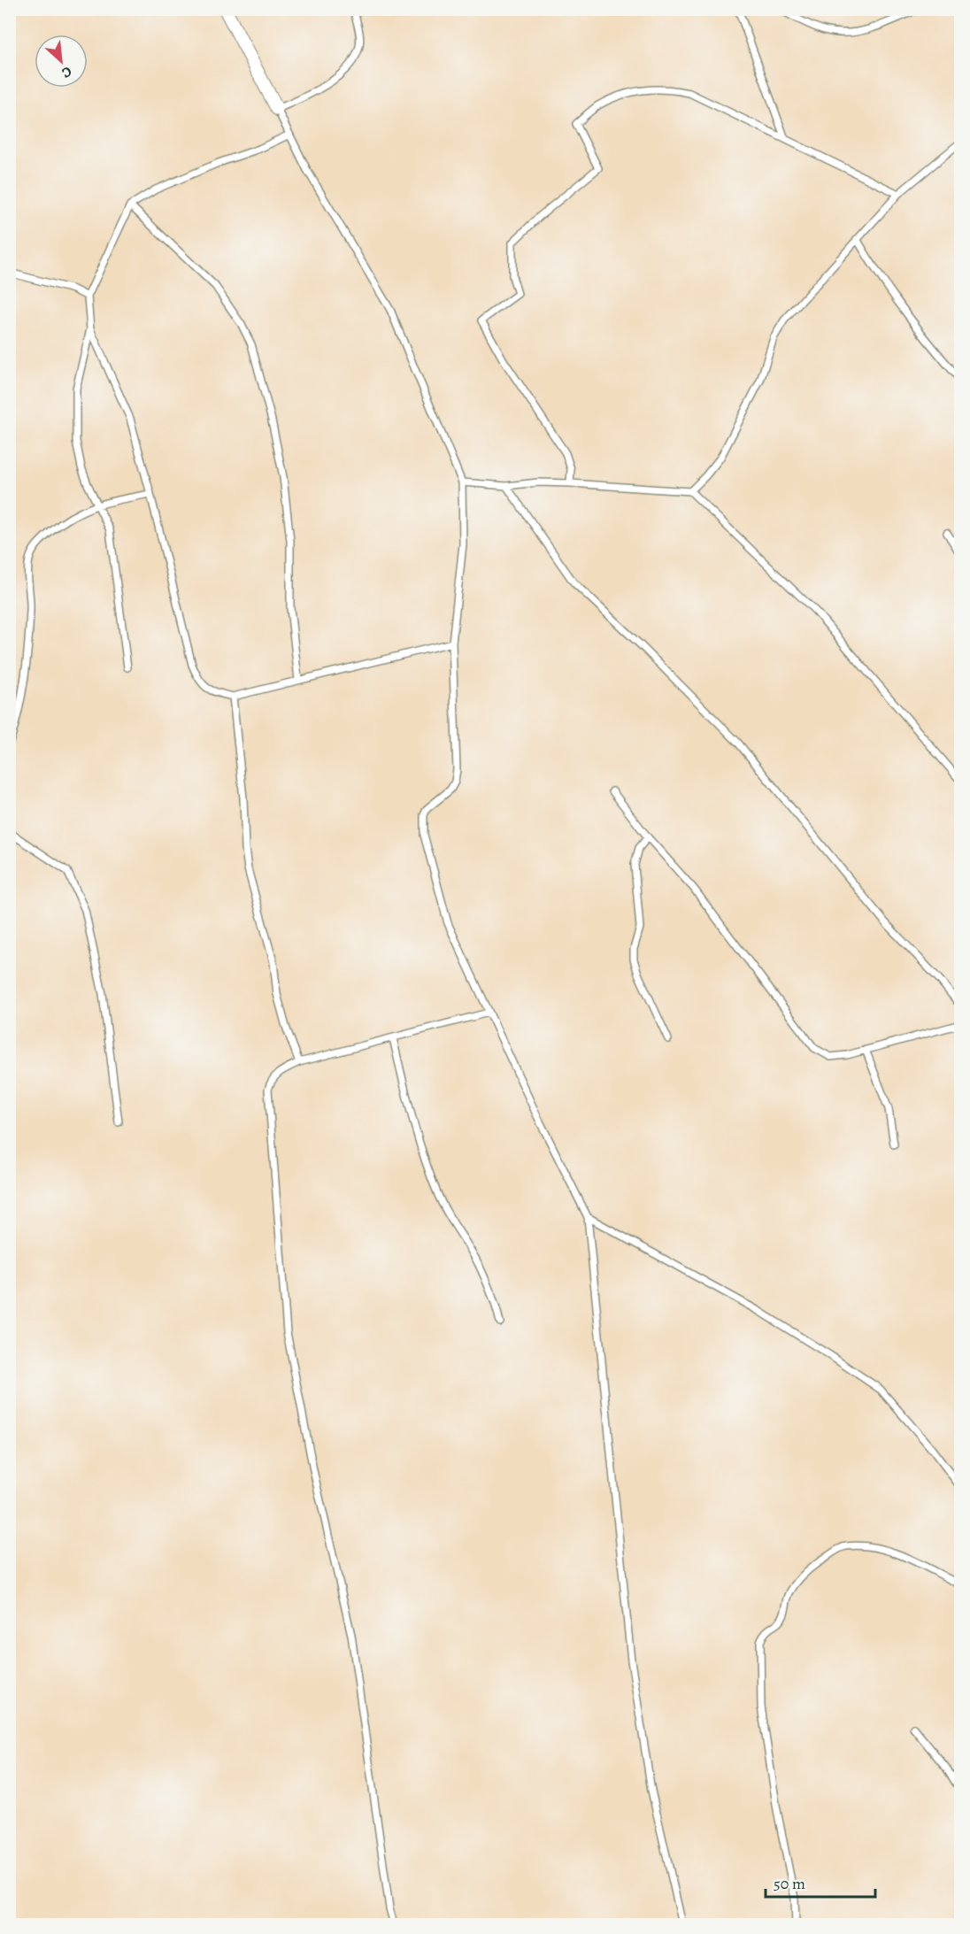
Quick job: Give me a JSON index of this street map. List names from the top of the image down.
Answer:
{
  "scale_bar": "50 m",
  "north": "bottom right"
}
